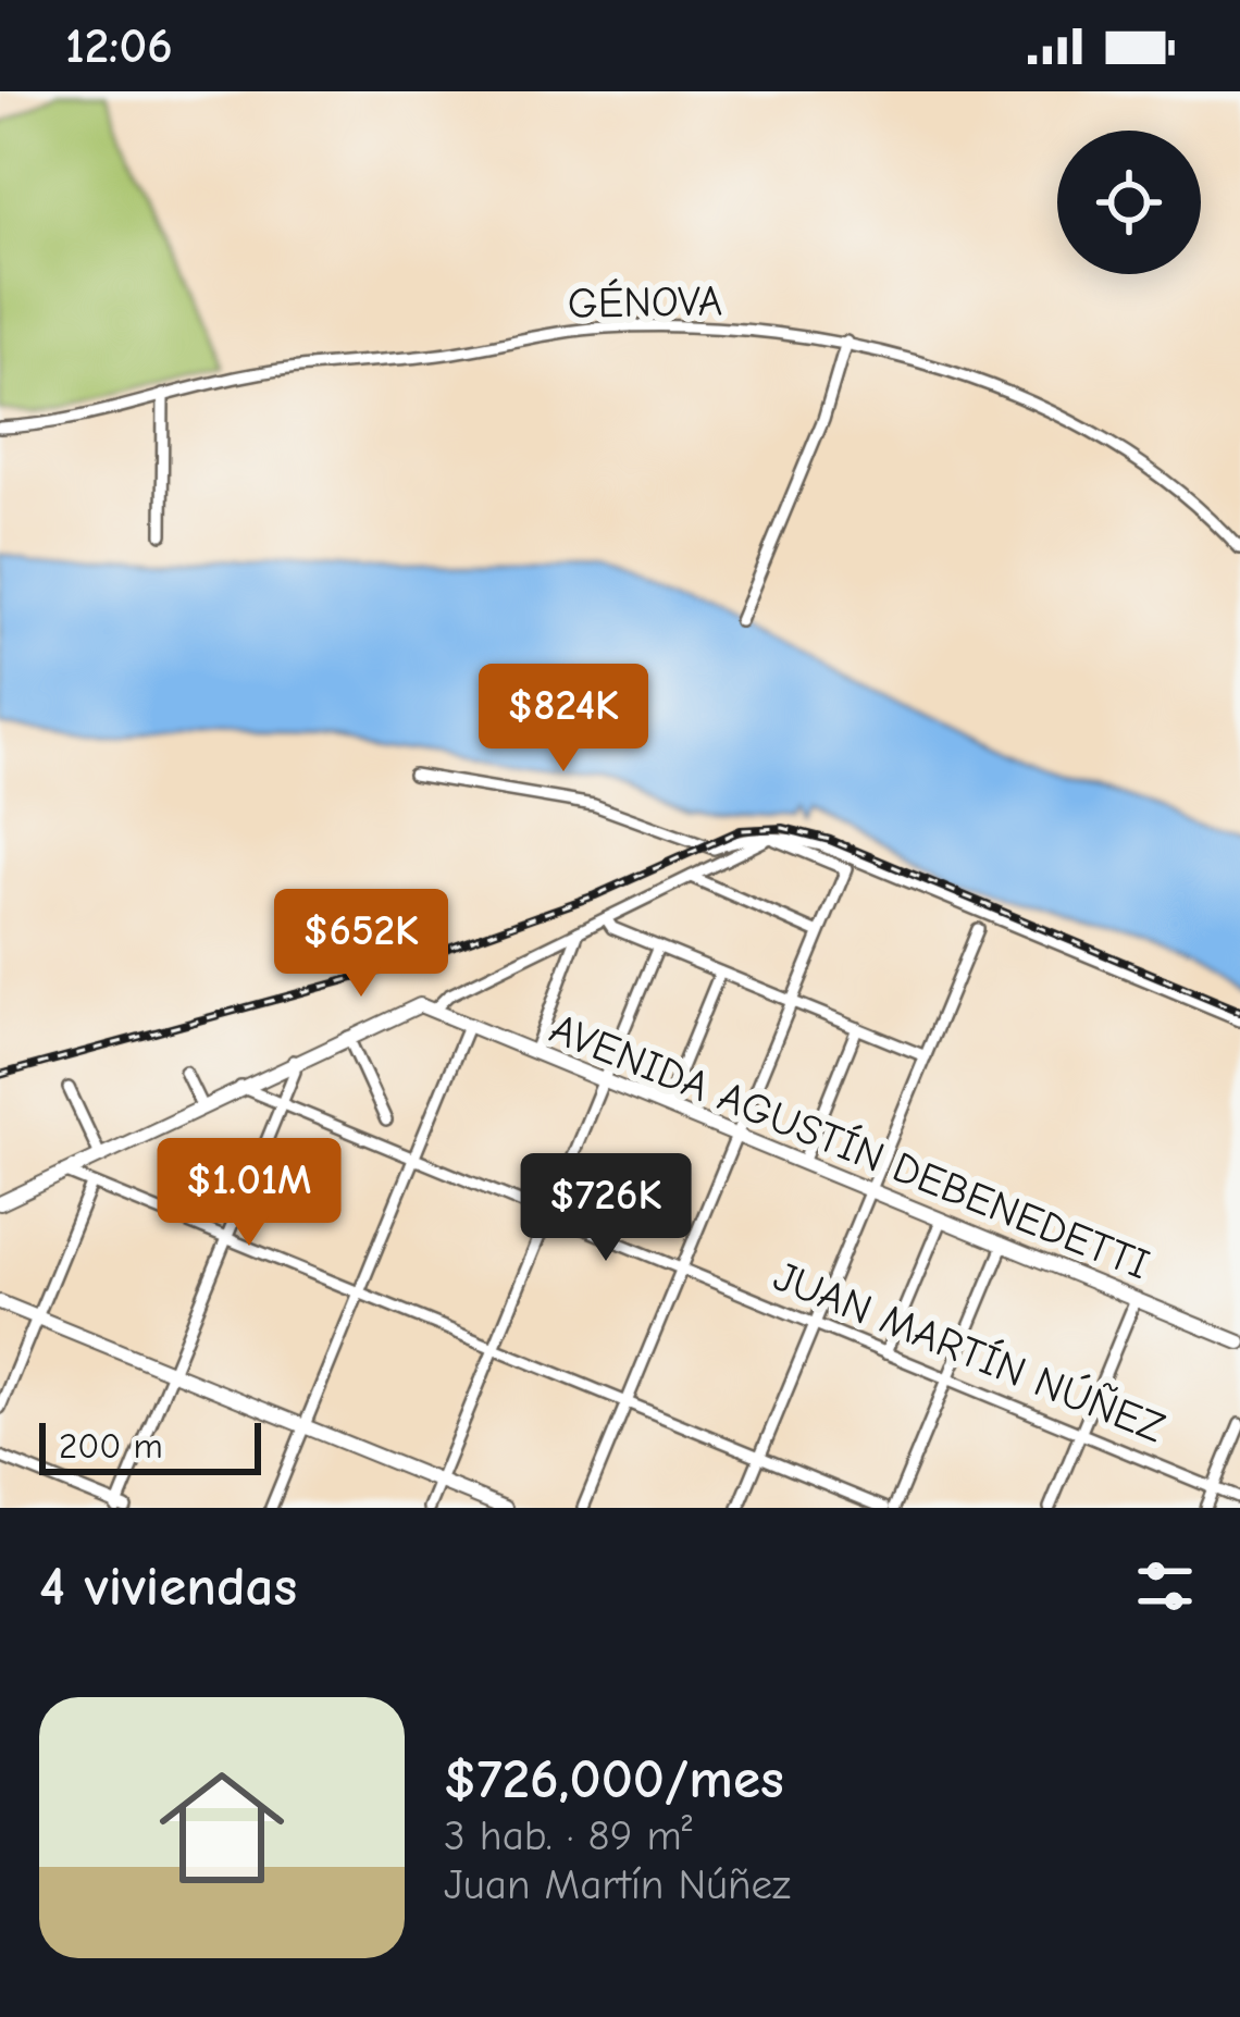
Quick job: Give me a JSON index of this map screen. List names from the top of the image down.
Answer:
{
  "streets": {
    "main road": ["AVENIDA AGUSTÍN DEBENEDETTI"],
    "street": ["GÉNOVA", "JUAN MARTÍN NÚÑEZ"]
  },
  "scale_bar": "200 m",
  "page": {
    "status": "12:06",
    "price": [
      "$824K",
      "$652K",
      "$1.01M",
      "$726K"
    ],
    "scale": "200 m",
    "heading": "4 viviendas",
    "list": [
      {
        "name": "$726,000/mes",
        "note": "3 hab. · 89 m² · Juan Martín Núñez"
      }
    ]
  }
}
